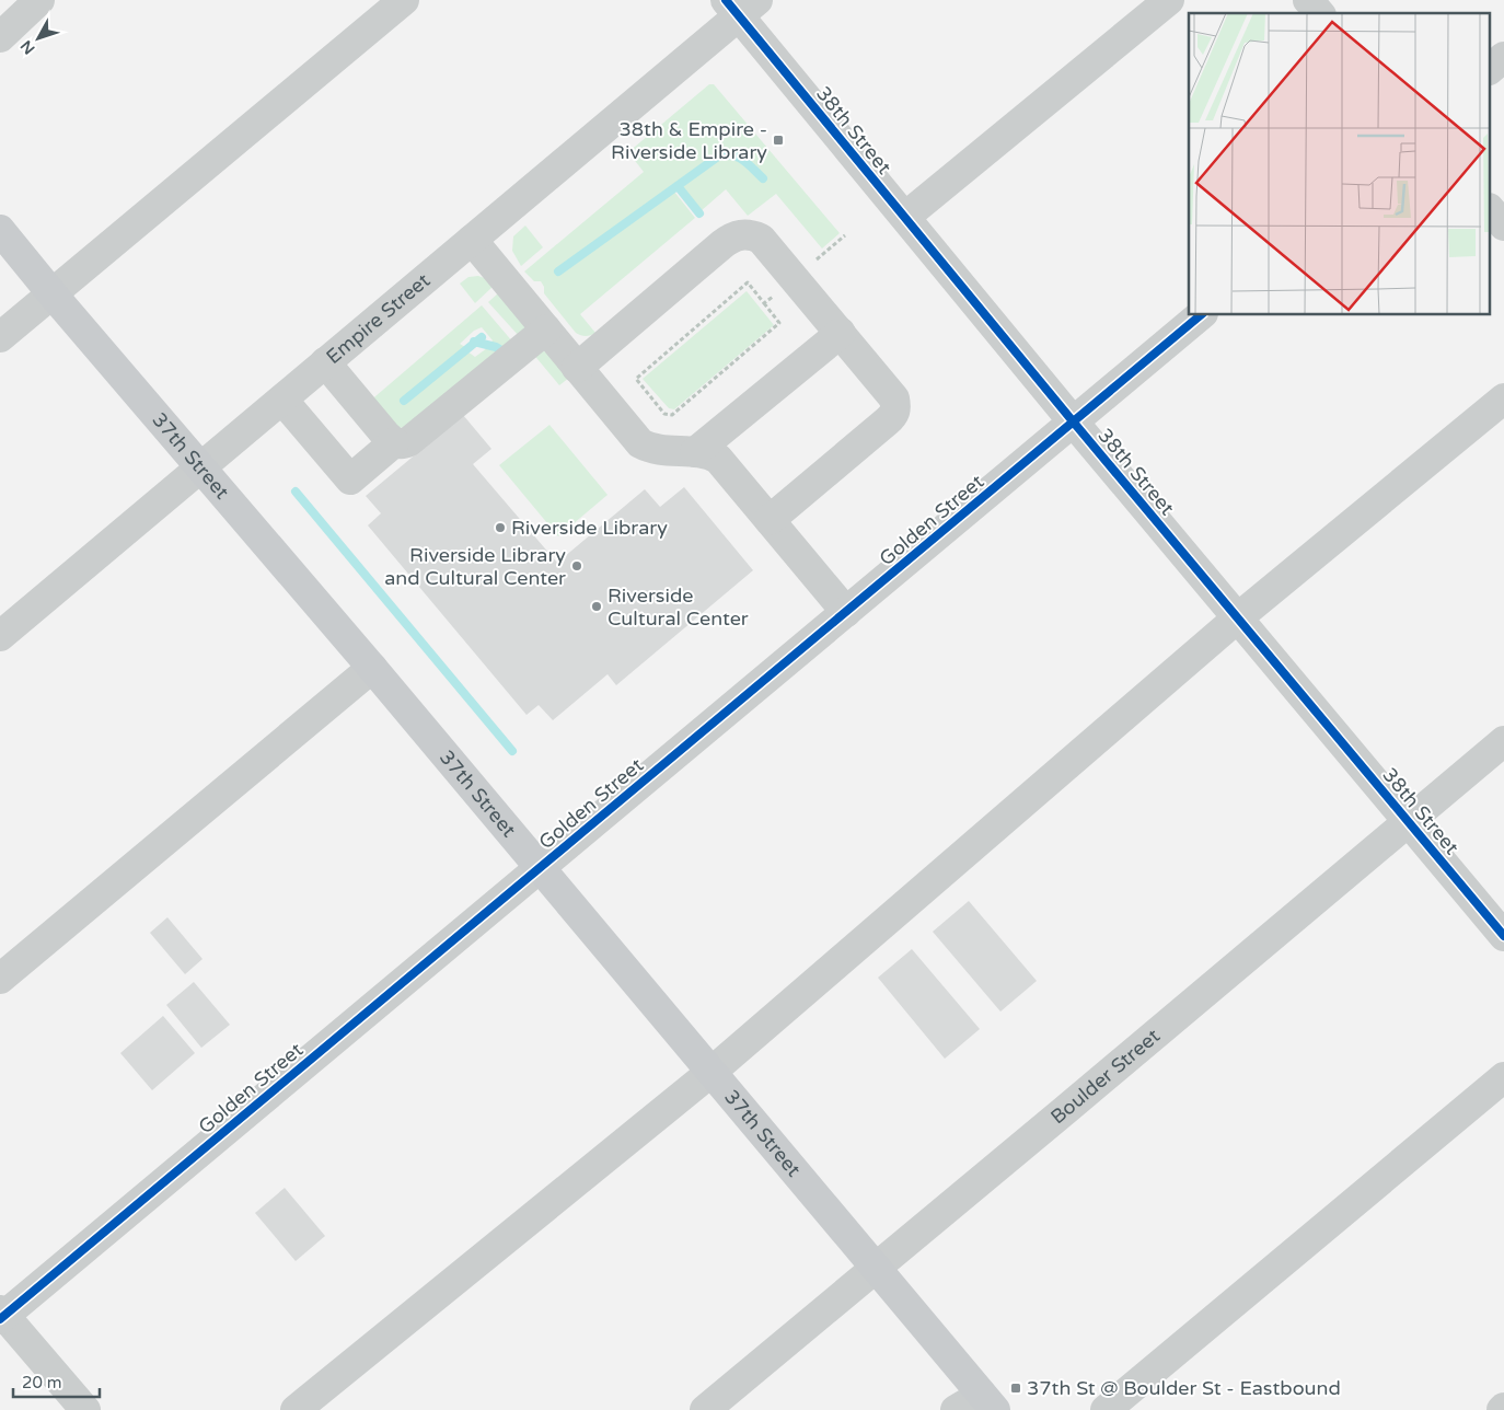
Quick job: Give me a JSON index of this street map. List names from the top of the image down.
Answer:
{
  "streets": {
    "main road": ["37th Street"],
    "street": [
      "38th Street",
      "Empire Street",
      "Golden Street",
      "Boulder Street"
    ]
  },
  "crossings": [
    ["38th Street", "Empire Street"],
    ["38th Street", "Golden Street"],
    ["38th Street", "Boulder Street"],
    ["Empire Street", "37th Street"],
    ["37th Street", "Golden Street"],
    ["37th Street", "Boulder Street"]
  ],
  "places": {
    "transit": ["38th & Empire - Riverside Library", "37th St @ Boulder St - Eastbound"],
    "other": ["Riverside Library", "Riverside Library and Cultural Center", "Riverside Cultural Center"]
  },
  "scale_bar": "20 m",
  "north": "bottom left"
}
